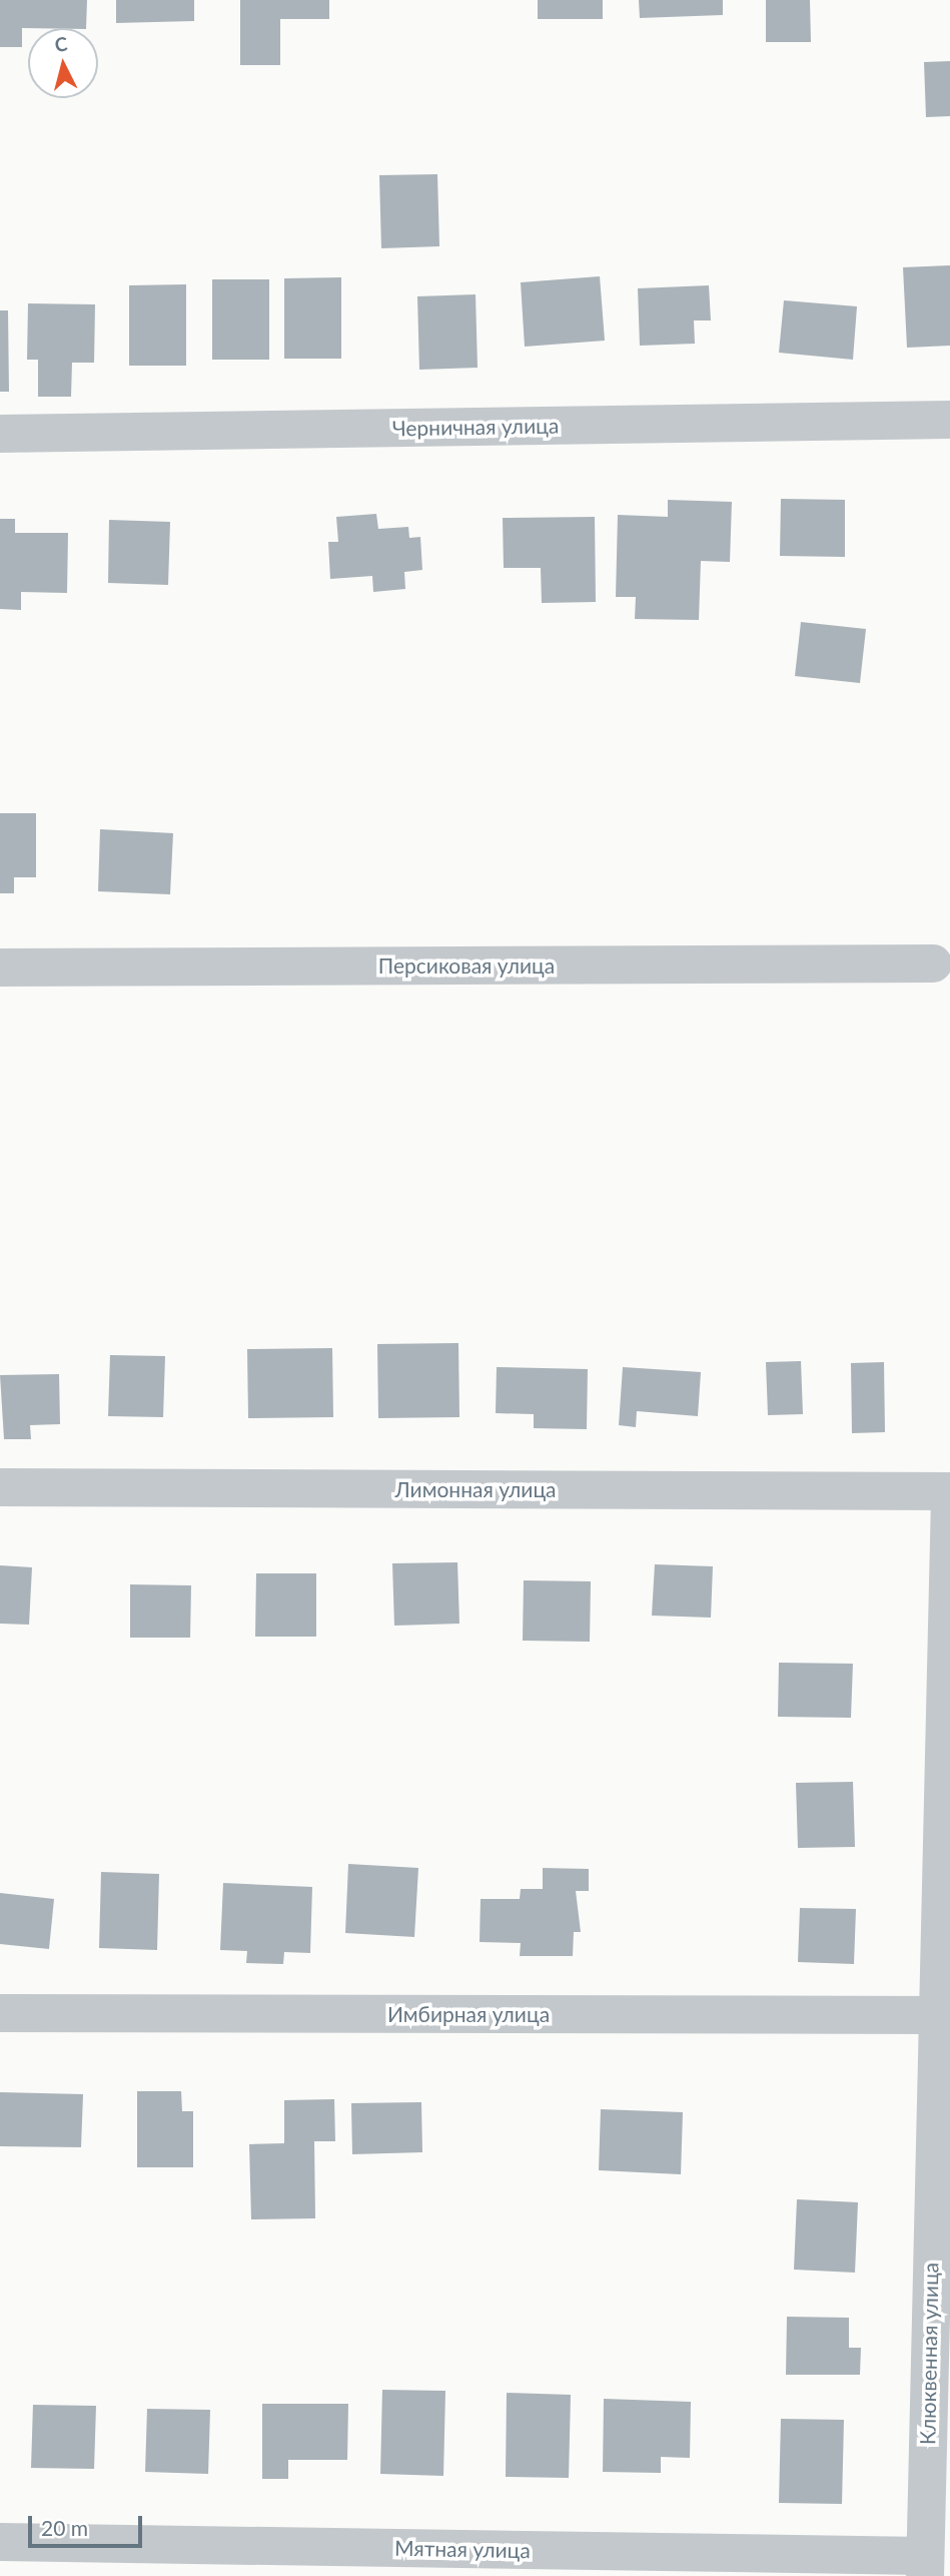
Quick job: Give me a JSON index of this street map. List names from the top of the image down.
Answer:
{
  "streets": {
    "street": [
      "Черничная улица",
      "Персиковая улица",
      "Лимонная улица",
      "Имбирная улица",
      "Клюквенная улица",
      "Мятная улица"
    ]
  },
  "crossings": [
    ["Имбирная улица", "Клюквенная улица"],
    ["Клюквенная улица", "Мятная улица"]
  ],
  "scale_bar": "20 m",
  "north": "top"
}
